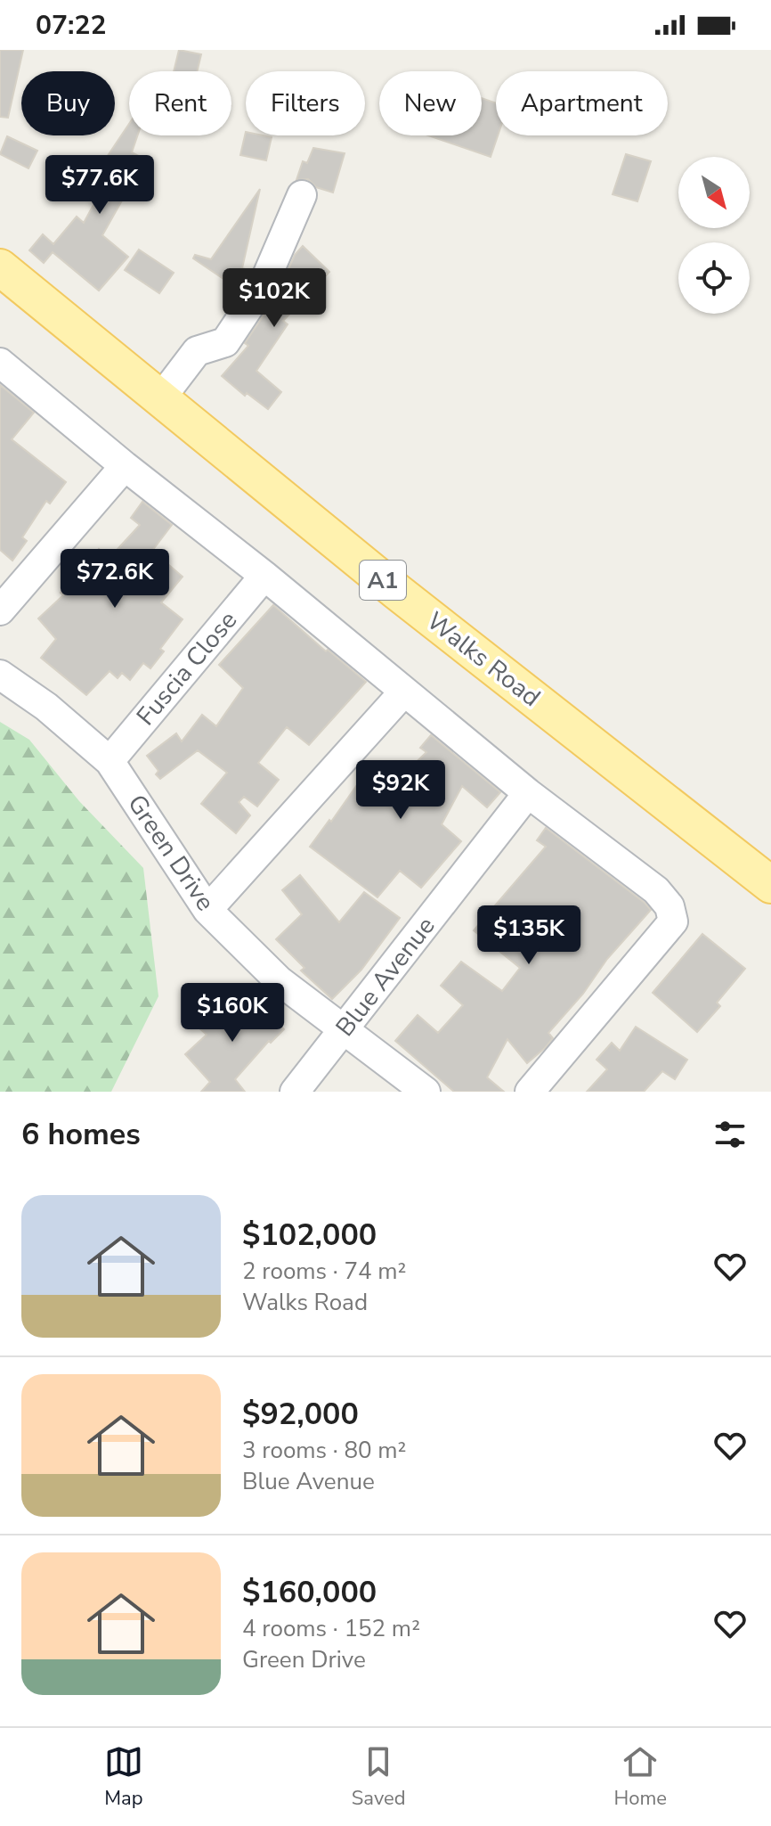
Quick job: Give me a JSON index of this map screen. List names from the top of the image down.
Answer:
{
  "streets": {
    "main road": ["A1", "Walks Road"],
    "street": ["Fuscia Close", "Green Drive", "Blue Avenue"]
  },
  "crossings": [
    ["Fuscia Close", "Green Drive"],
    ["Green Drive", "Blue Avenue"]
  ],
  "north": "bottom right",
  "page": {
    "status": "07:22",
    "chip": [
      "Buy",
      "Rent",
      "Filters",
      "New",
      "Apartment"
    ],
    "price": [
      "$77.6K",
      "$102K",
      "$72.6K",
      "$92K",
      "$135K",
      "$160K"
    ],
    "heading": "6 homes",
    "list": [
      {
        "name": "$102,000",
        "note": "2 rooms · 74 m² · Walks Road"
      },
      {
        "name": "$92,000",
        "note": "3 rooms · 80 m² · Blue Avenue"
      },
      {
        "name": "$160,000",
        "note": "4 rooms · 152 m² · Green Drive"
      }
    ],
    "tabs": ["Map", "Saved", "Home"]
  }
}
